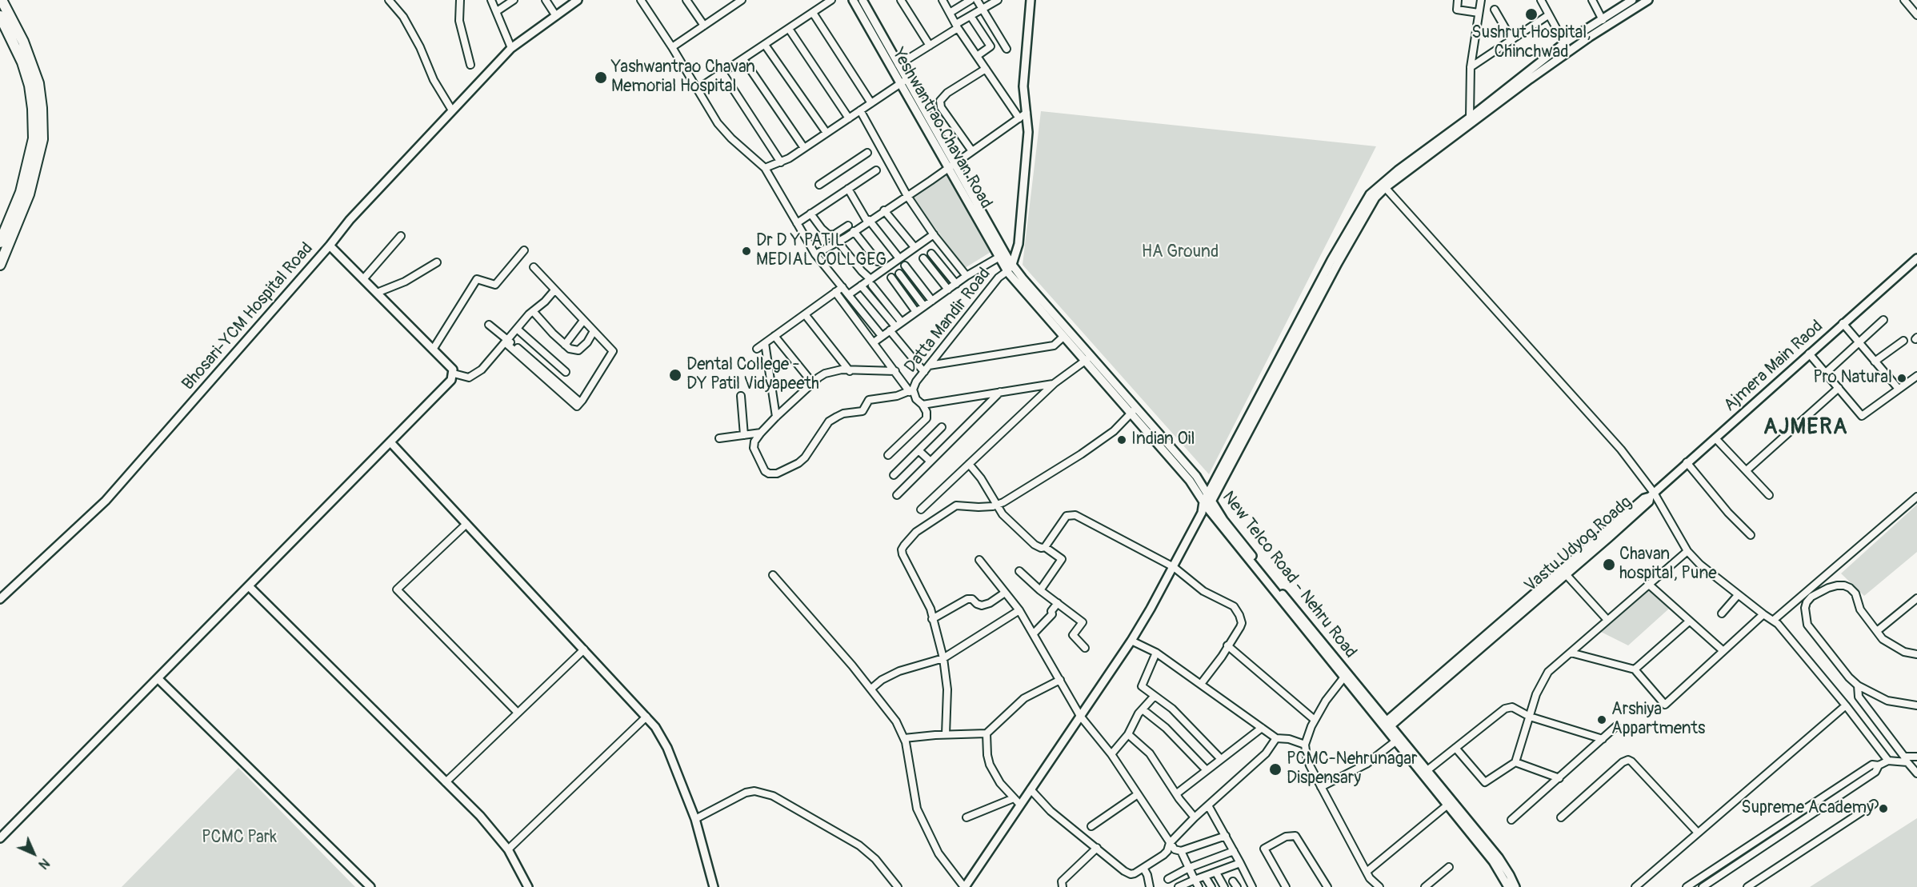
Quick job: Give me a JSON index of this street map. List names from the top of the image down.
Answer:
{
  "streets": {
    "street": [
      "Yeshwantrao Chavan Road",
      "Bhosari-YCM Hospital Road",
      "Datta Mandir Road",
      "Ajmera Main Raod",
      "Vastu Udyog Roadg",
      "New Telco Road - Nehru Road"
    ]
  },
  "crossings": [
    ["Yeshwantrao Chavan Road", "Datta Mandir Road"],
    ["Yeshwantrao Chavan Road", "New Telco Road - Nehru Road"],
    ["Datta Mandir Road", "New Telco Road - Nehru Road"],
    ["Ajmera Main Raod", "Vastu Udyog Roadg"],
    ["Vastu Udyog Roadg", "New Telco Road - Nehru Road"]
  ],
  "districts": ["AJMERA"],
  "parks": ["HA Ground", "PCMC Park"],
  "places": [
    "Sushrut Hospital, Chinchwad",
    "Yashwantrao Chavan Memorial Hospital",
    "Dr D Y PATIL MEDIAL COLLGEG",
    "Dental College - DY Patil Vidyapeeth",
    "Pro Natural",
    "Indian Oil",
    "Chavan hospital, Pune",
    "Arshiya Appartments",
    "PCMC-Nehrunagar Dispensary",
    "Supreme Academy"
  ],
  "north": "bottom right"
}
